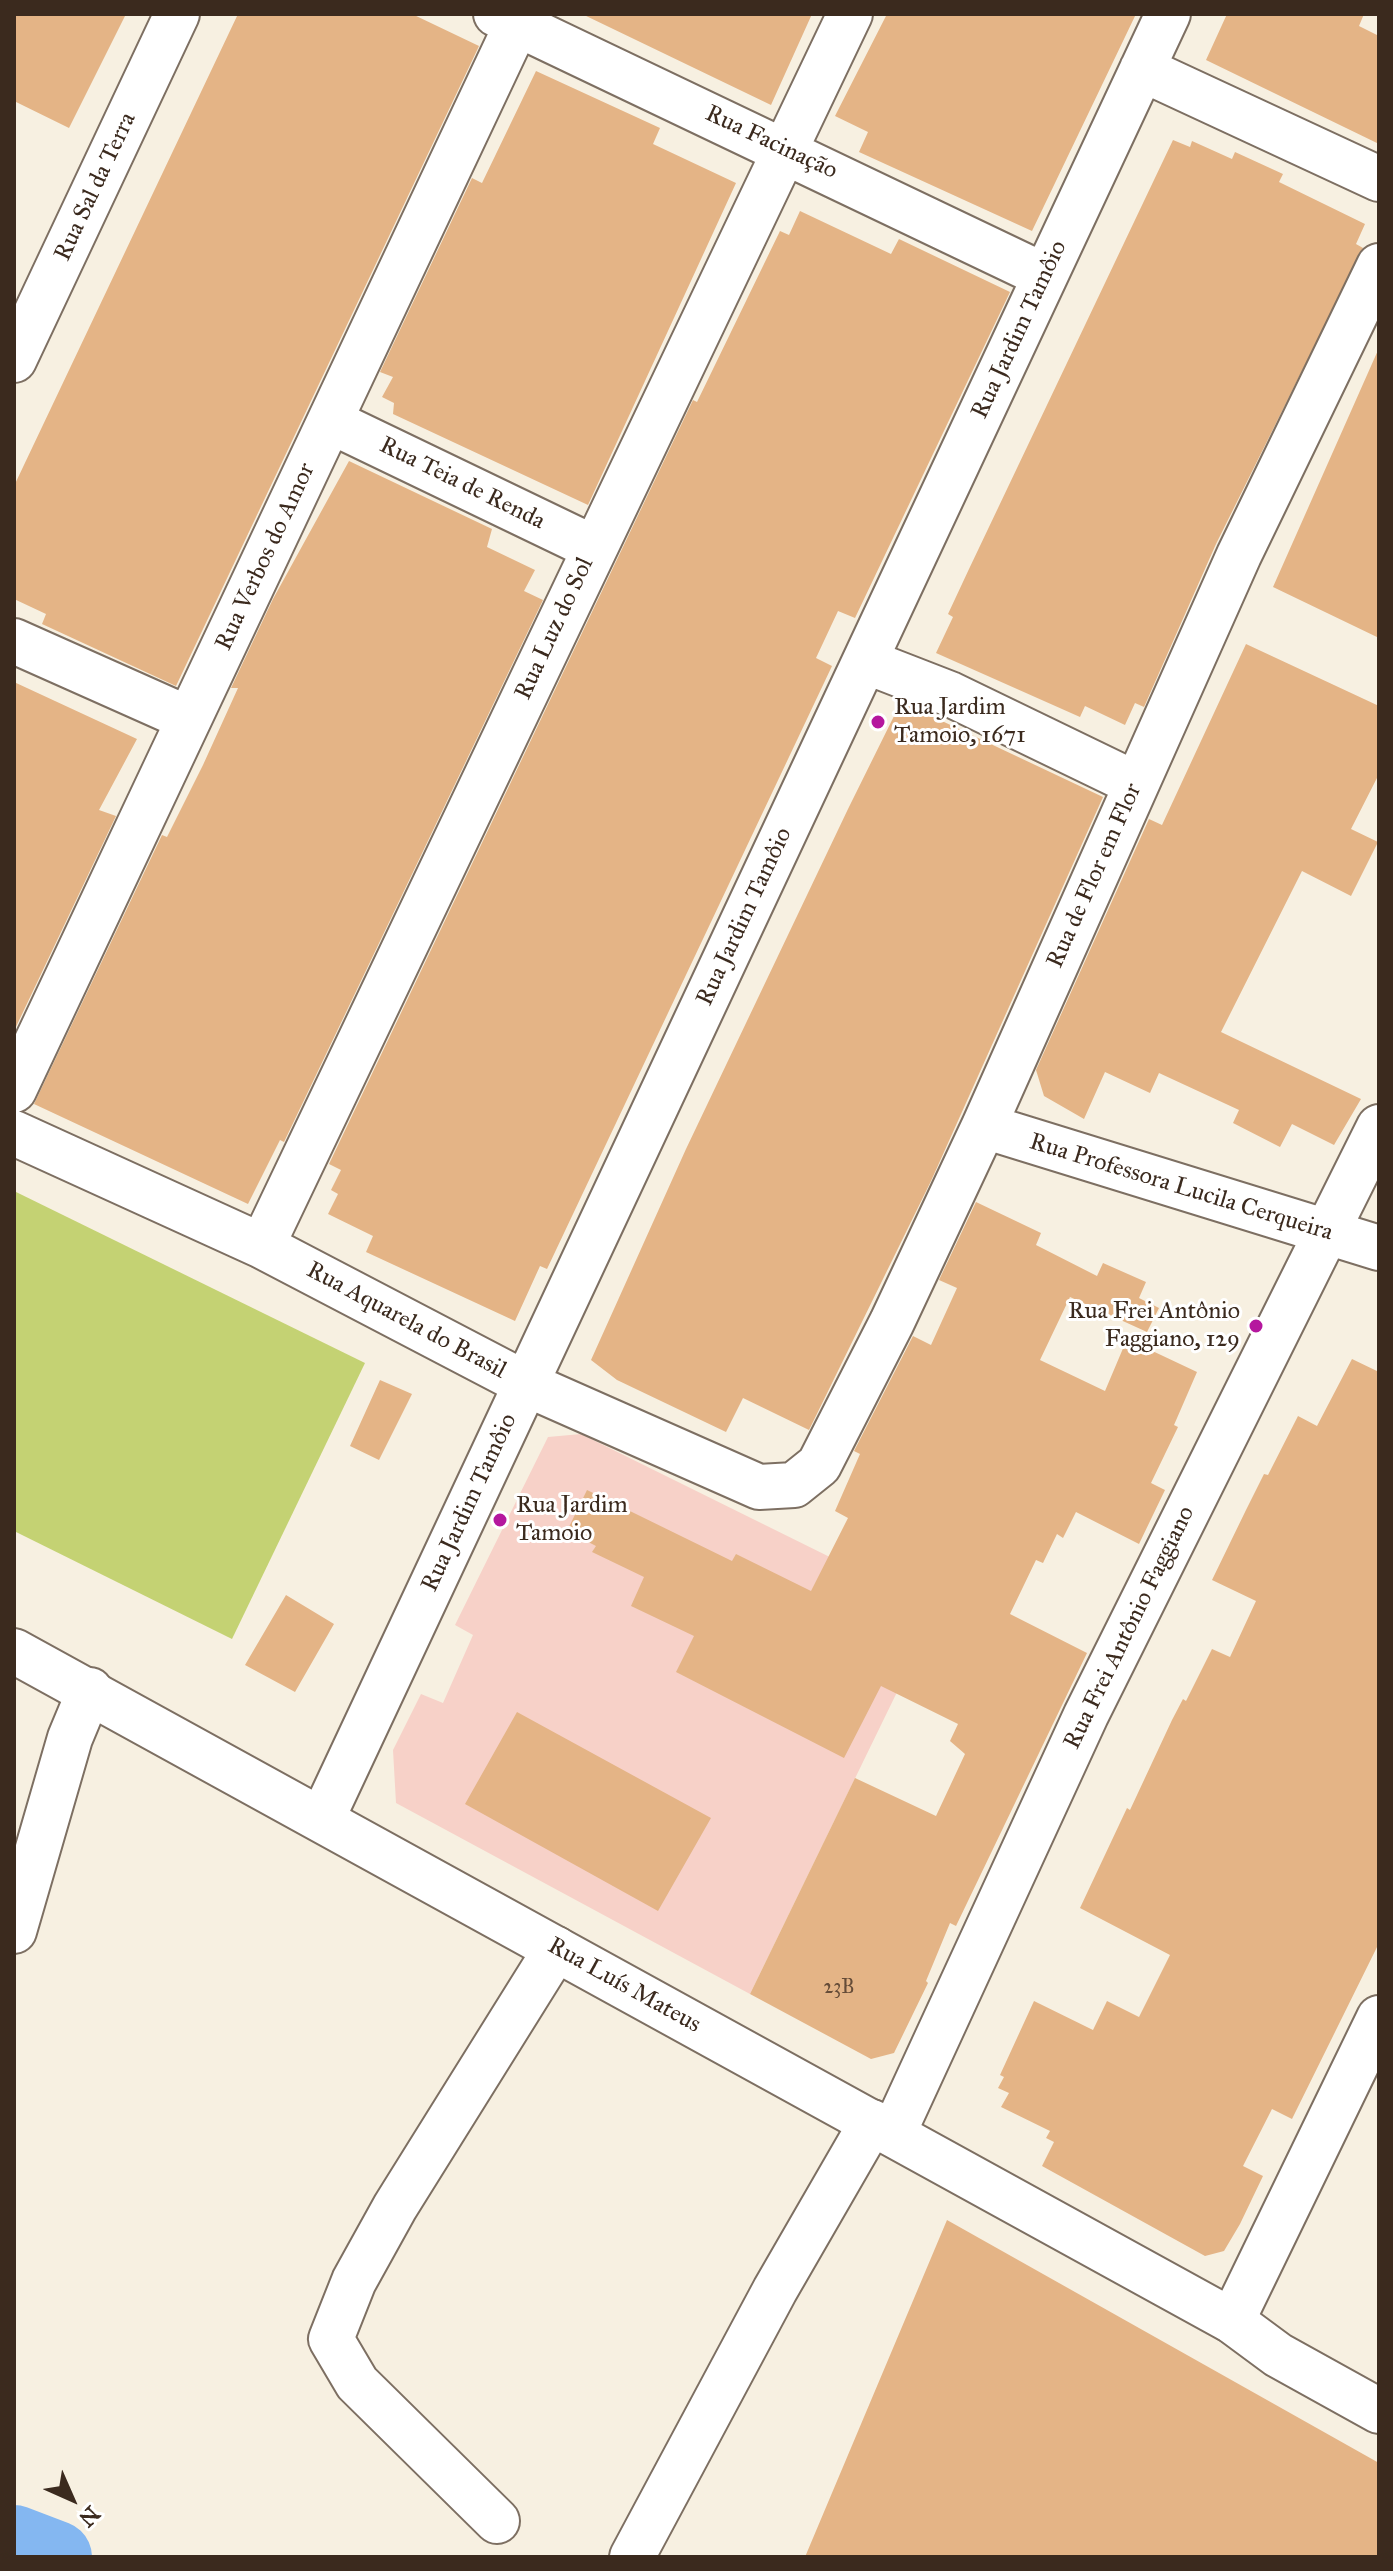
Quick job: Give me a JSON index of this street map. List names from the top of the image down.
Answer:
{
  "streets": {
    "street": [
      "Rua Facinação",
      "Rua Sal da Terra",
      "Rua Jardim Tamôio",
      "Rua Teia de Renda",
      "Rua Verbos do Amor",
      "Rua Luz do Sol",
      "Rua de Flor em Flor",
      "Rua Professora Lucila Cerqueira",
      "Rua Aquarela do Brasil",
      "Rua Frei Antônio Faggiano",
      "Rua Luís Mateus"
    ]
  },
  "crossings": [
    ["Rua Facinação", "Rua Jardim Tamôio"],
    ["Rua Facinação", "Rua Verbos do Amor"],
    ["Rua Facinação", "Rua Luz do Sol"],
    ["Rua Jardim Tamôio", "Rua Aquarela do Brasil"],
    ["Rua Jardim Tamôio", "Rua Luís Mateus"],
    ["Rua Teia de Renda", "Rua Verbos do Amor"],
    ["Rua Teia de Renda", "Rua Luz do Sol"],
    ["Rua Luz do Sol", "Rua Aquarela do Brasil"],
    ["Rua de Flor em Flor", "Rua Professora Lucila Cerqueira"],
    ["Rua de Flor em Flor", "Rua Aquarela do Brasil"],
    ["Rua Professora Lucila Cerqueira", "Rua Frei Antônio Faggiano"],
    ["Rua Frei Antônio Faggiano", "Rua Luís Mateus"]
  ],
  "places": ["Rua Jardim Tamoio, 1671", "Rua Frei Antônio Faggiano, 129", "Rua Jardim Tamoio"],
  "house_numbers": ["23B"],
  "north": "bottom right"
}
